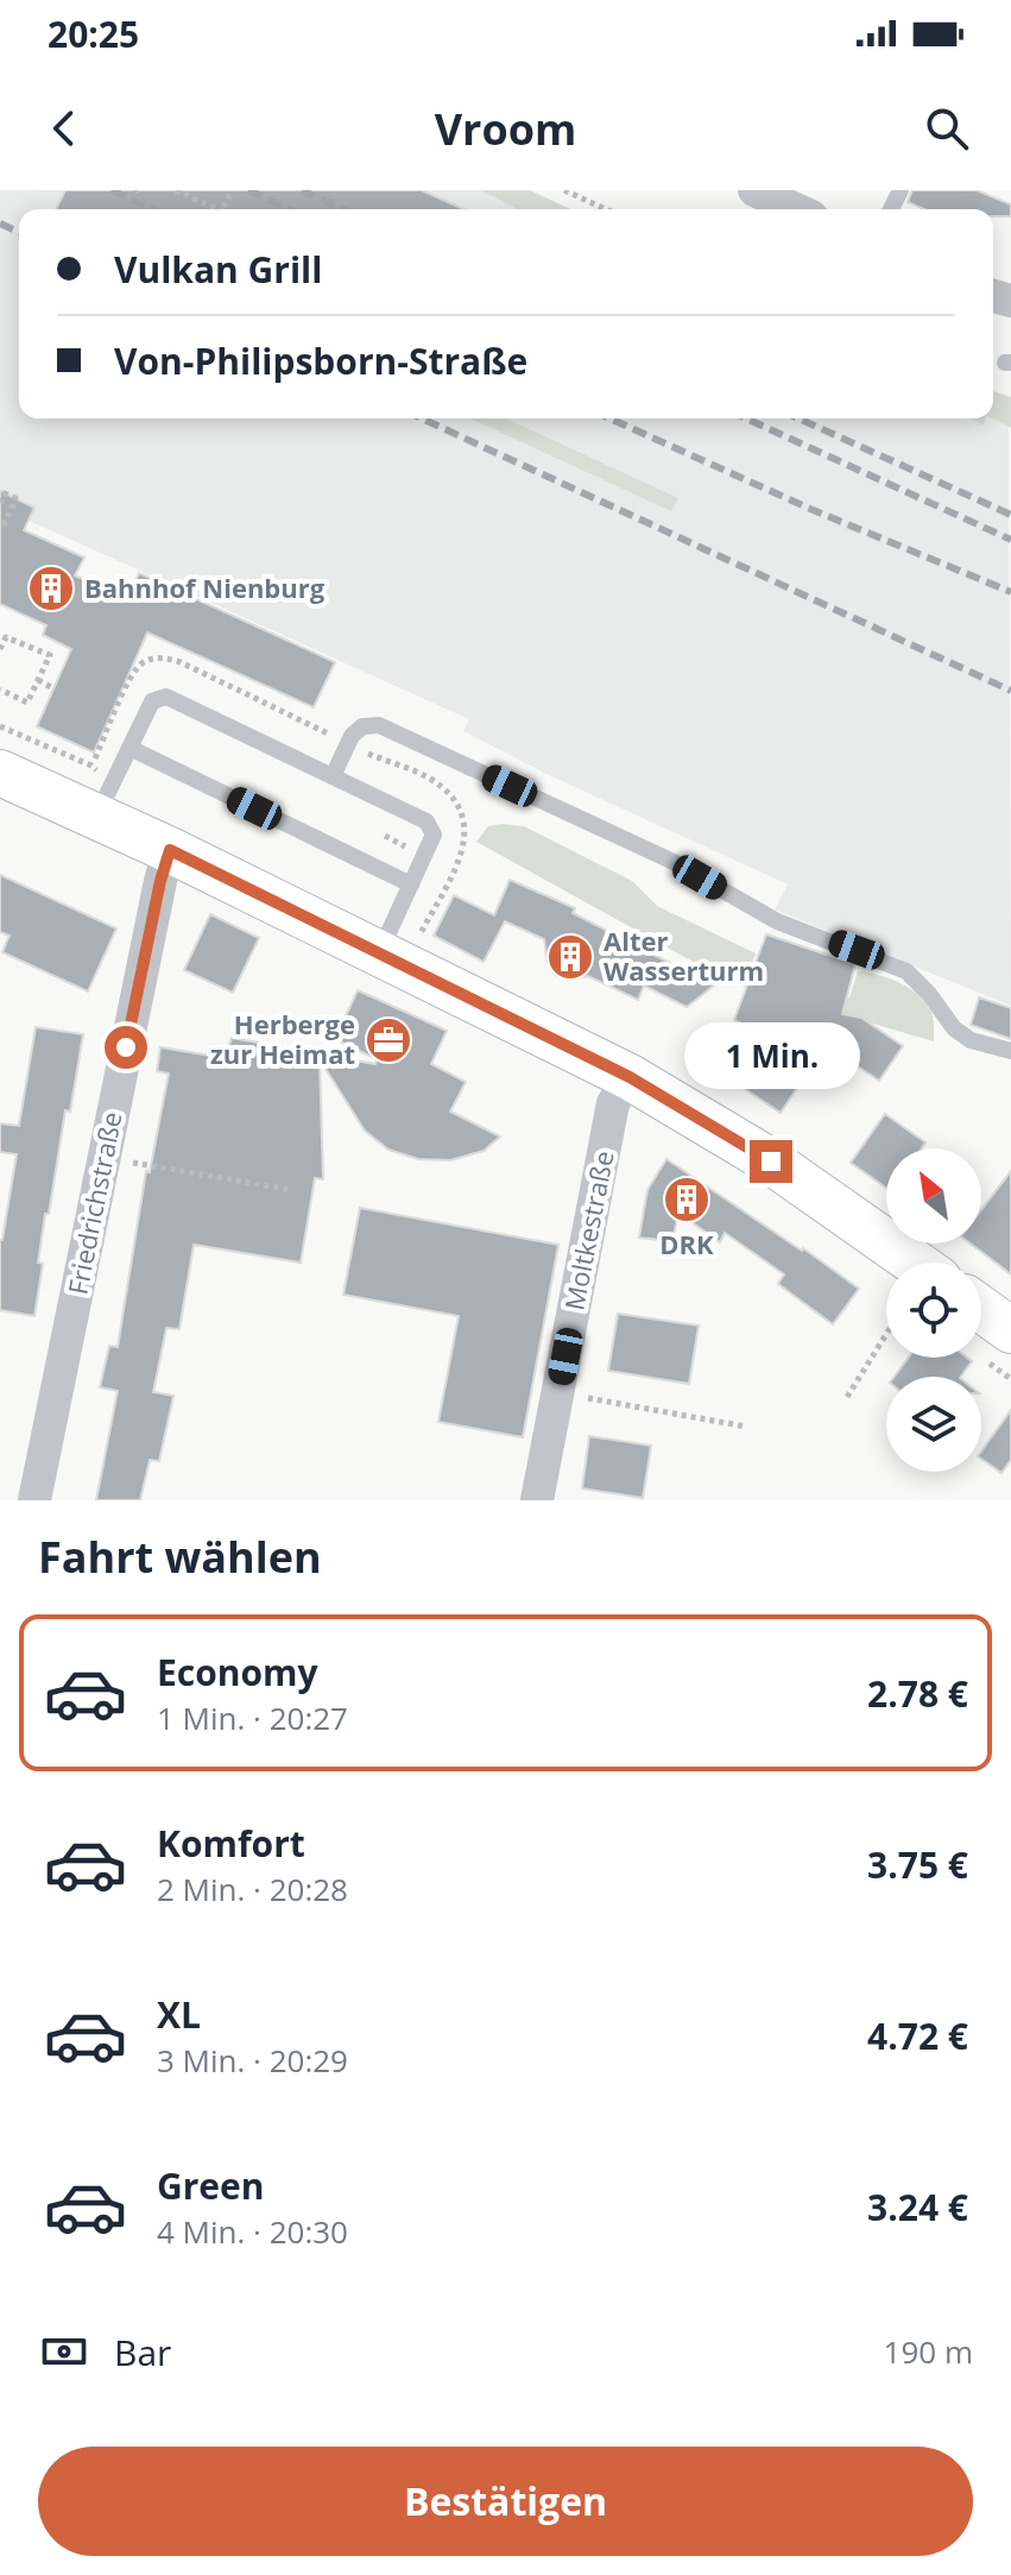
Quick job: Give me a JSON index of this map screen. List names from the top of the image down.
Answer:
{
  "streets": {
    "street": ["Friedrichstraße", "Moltkestraße"]
  },
  "places": {
    "building": ["Bahnhof Nienburg", "Alter Wasserturm", "DRK"],
    "office": ["Herberge zur Heimat"]
  },
  "north": "top left",
  "page": {
    "status": "20:25",
    "header": "Vroom",
    "banner": ["Vulkan Grill", "Von-Philipsborn-Straße"],
    "bubble": "1 Min.",
    "heading": "Fahrt wählen",
    "list": [
      {
        "name": "Economy",
        "note": "1 Min. · 20:27",
        "value": "2.78 €"
      },
      {
        "name": "Komfort",
        "note": "2 Min. · 20:28",
        "value": "3.75 €"
      },
      {
        "name": "XL",
        "note": "3 Min. · 20:29",
        "value": "4.72 €"
      },
      {
        "name": "Green",
        "note": "4 Min. · 20:30",
        "value": "3.24 €"
      }
    ],
    "pay": ["Bar", "190 m"],
    "buttons": "Bestätigen"
  }
}
